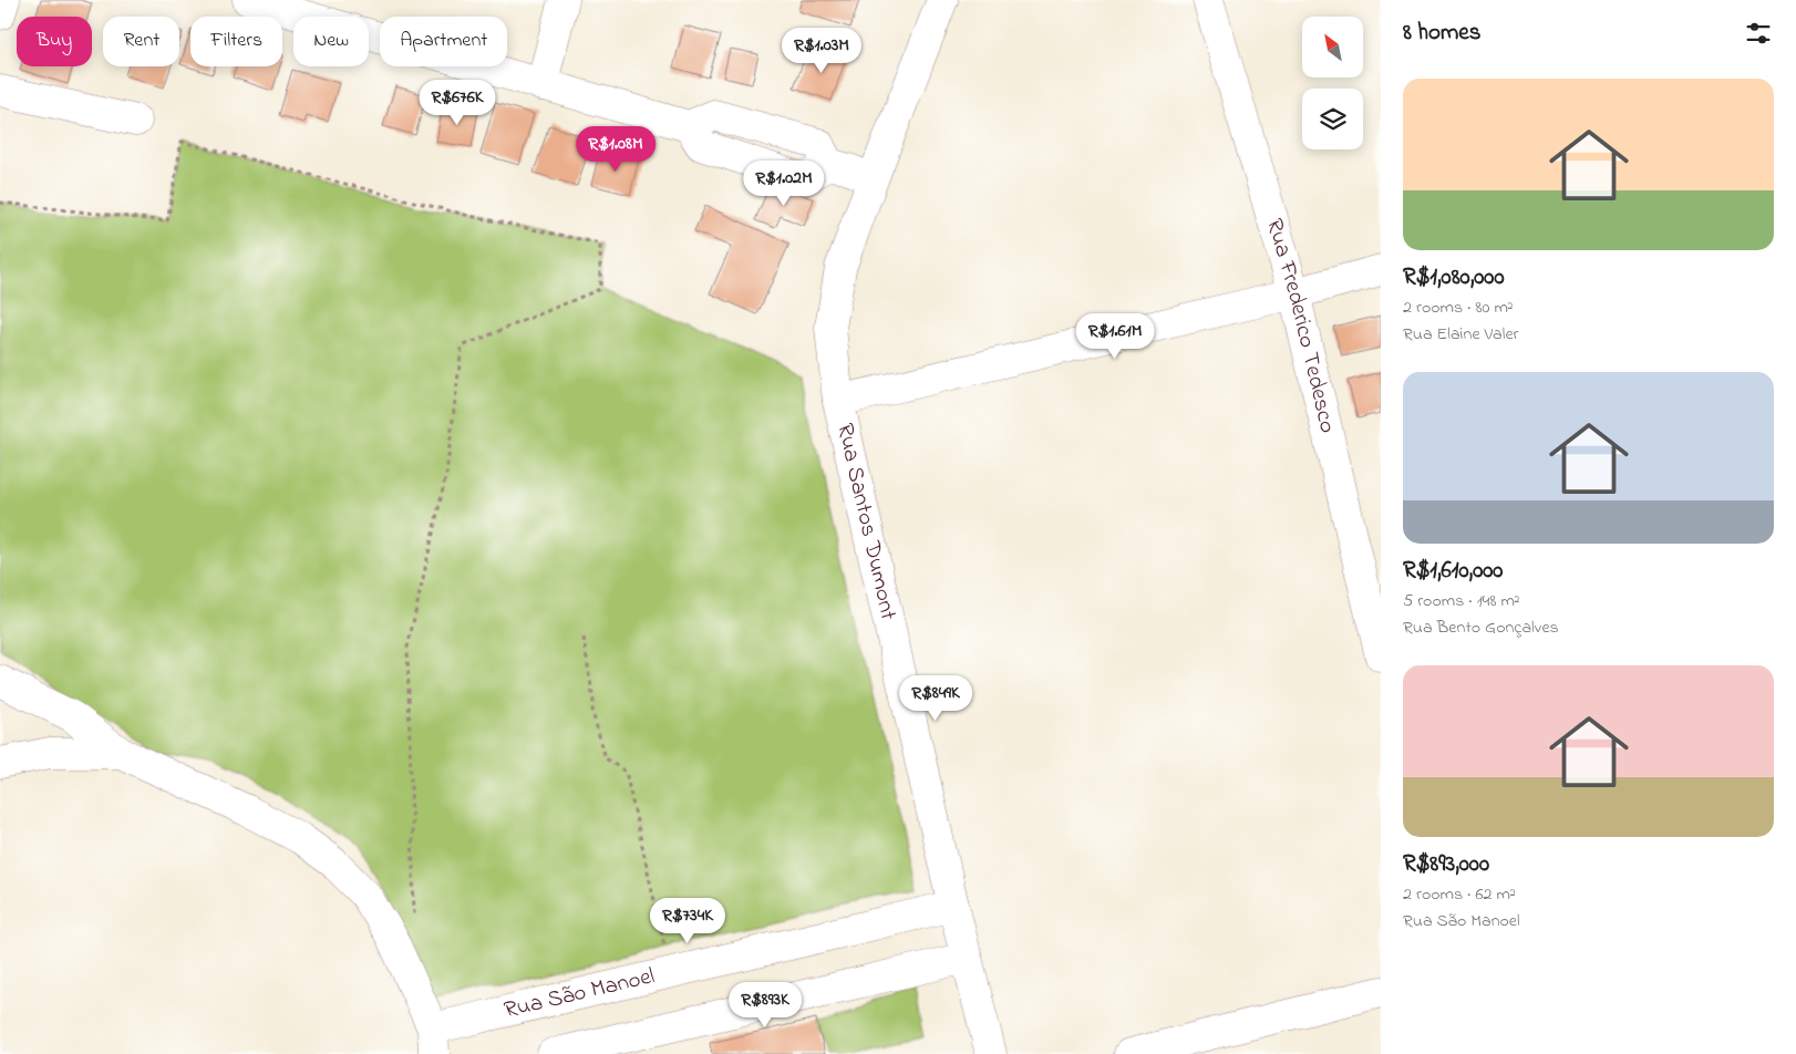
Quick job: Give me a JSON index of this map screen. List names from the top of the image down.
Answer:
{
  "streets": {
    "street": ["Rua Frederico Tedesco", "Rua Santos Dumont", "Rua São Manoel"]
  },
  "crossings": [
    ["Rua Santos Dumont", "Rua São Manoel"]
  ],
  "north": "top left",
  "page": {
    "heading": "8 homes",
    "chip": [
      "Buy",
      "Rent",
      "Filters",
      "New",
      "Apartment"
    ],
    "price": [
      "R$1.03M",
      "R$676K",
      "R$1.08M",
      "R$1.02M",
      "R$1.61M",
      "R$849K",
      "R$734K",
      "R$893K"
    ],
    "list": [
      {
        "name": "R$1,080,000",
        "note": "2 rooms · 80 m² · Rua Elaine Valer"
      },
      {
        "name": "R$1,610,000",
        "note": "5 rooms · 148 m² · Rua Bento Gonçalves"
      },
      {
        "name": "R$893,000",
        "note": "2 rooms · 62 m² · Rua São Manoel"
      }
    ]
  }
}
